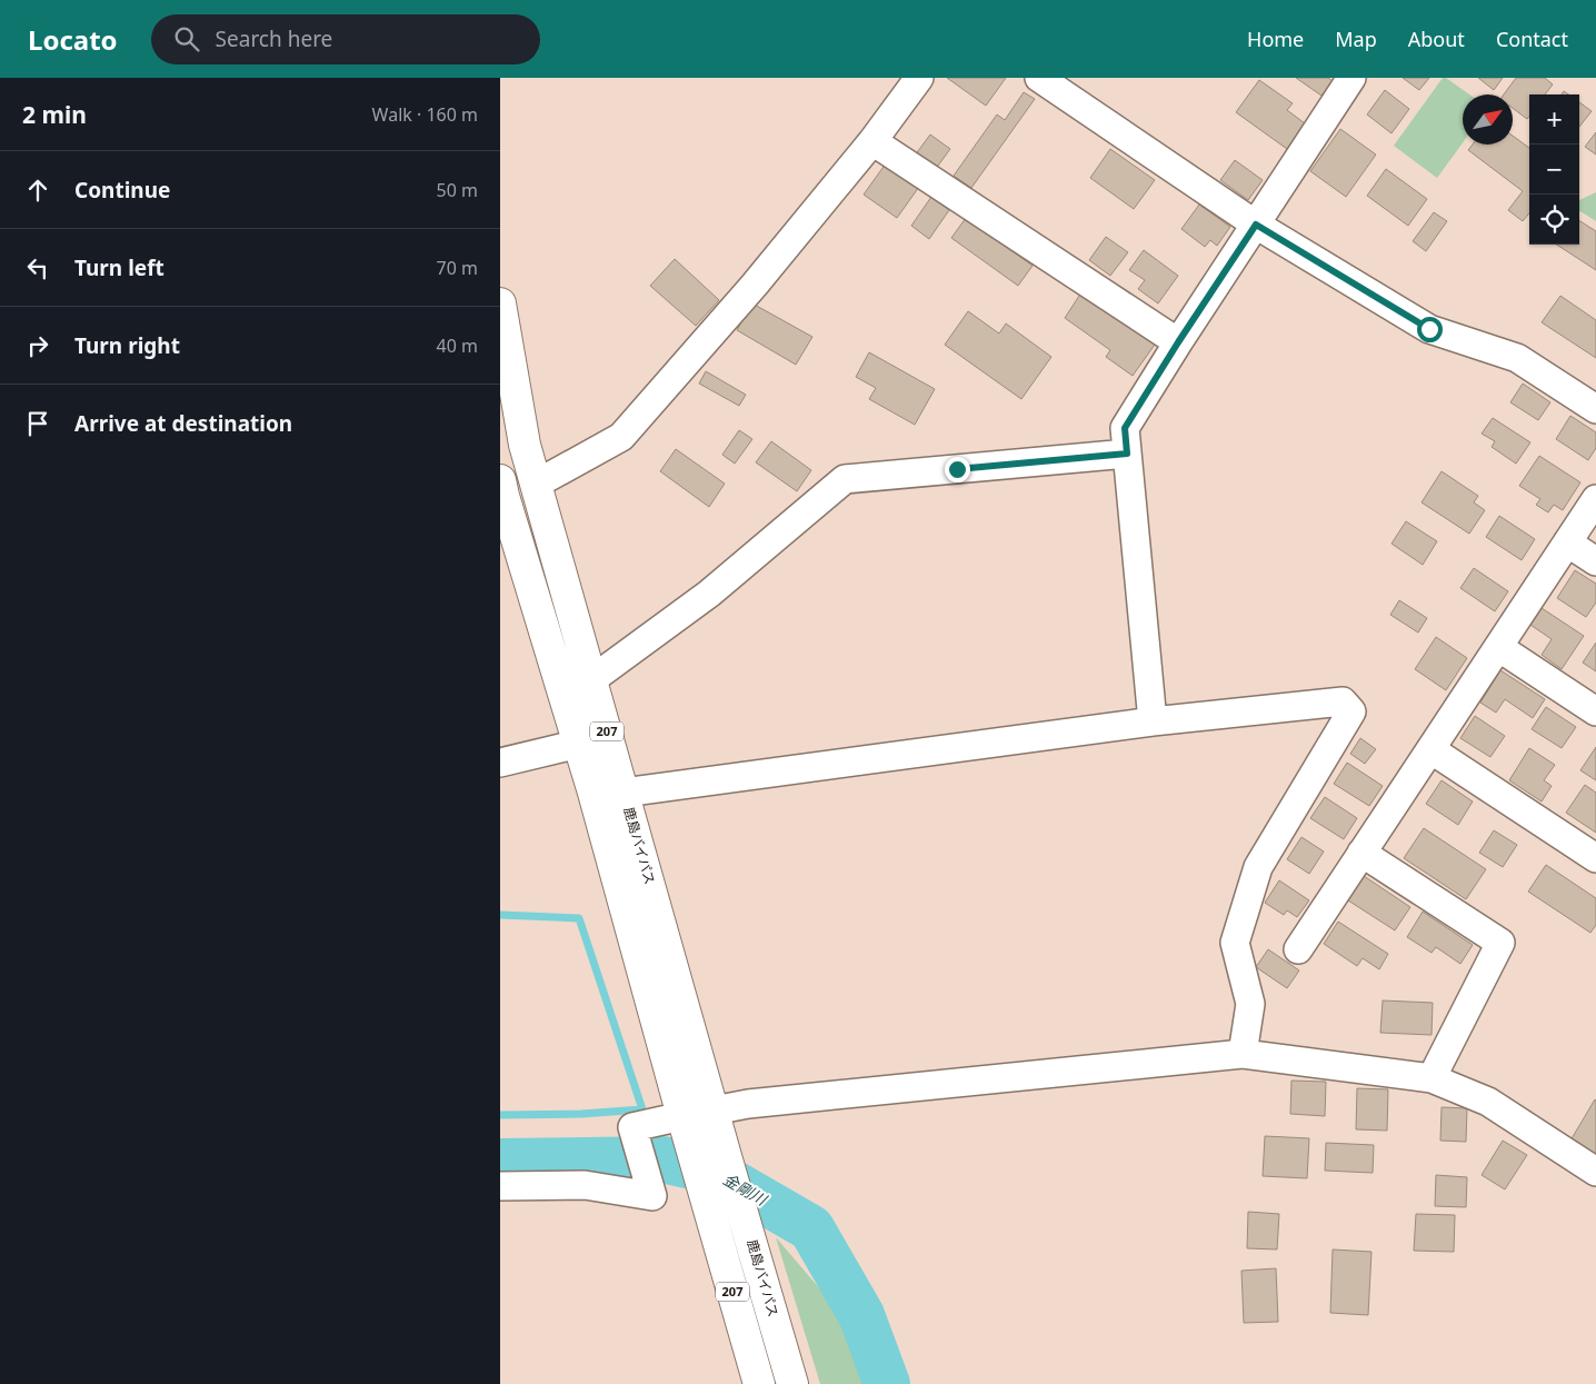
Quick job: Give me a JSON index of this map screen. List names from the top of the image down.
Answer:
{
  "streets": {
    "highway": ["207", "鹿島バイパス"]
  },
  "water": ["金剛川"],
  "north": "top right",
  "page": {
    "header": "Locato",
    "search": "Search here",
    "nav": [
      "Home",
      "Map",
      "About",
      "Contact"
    ],
    "heading": ["2 min", "Walk · 160 m"],
    "map_buttons": ["+", "−"],
    "list": [
      ["Continue", "50 m"],
      ["Turn left", "70 m"],
      ["Turn right", "40 m"],
      "Arrive at destination"
    ]
  }
}
